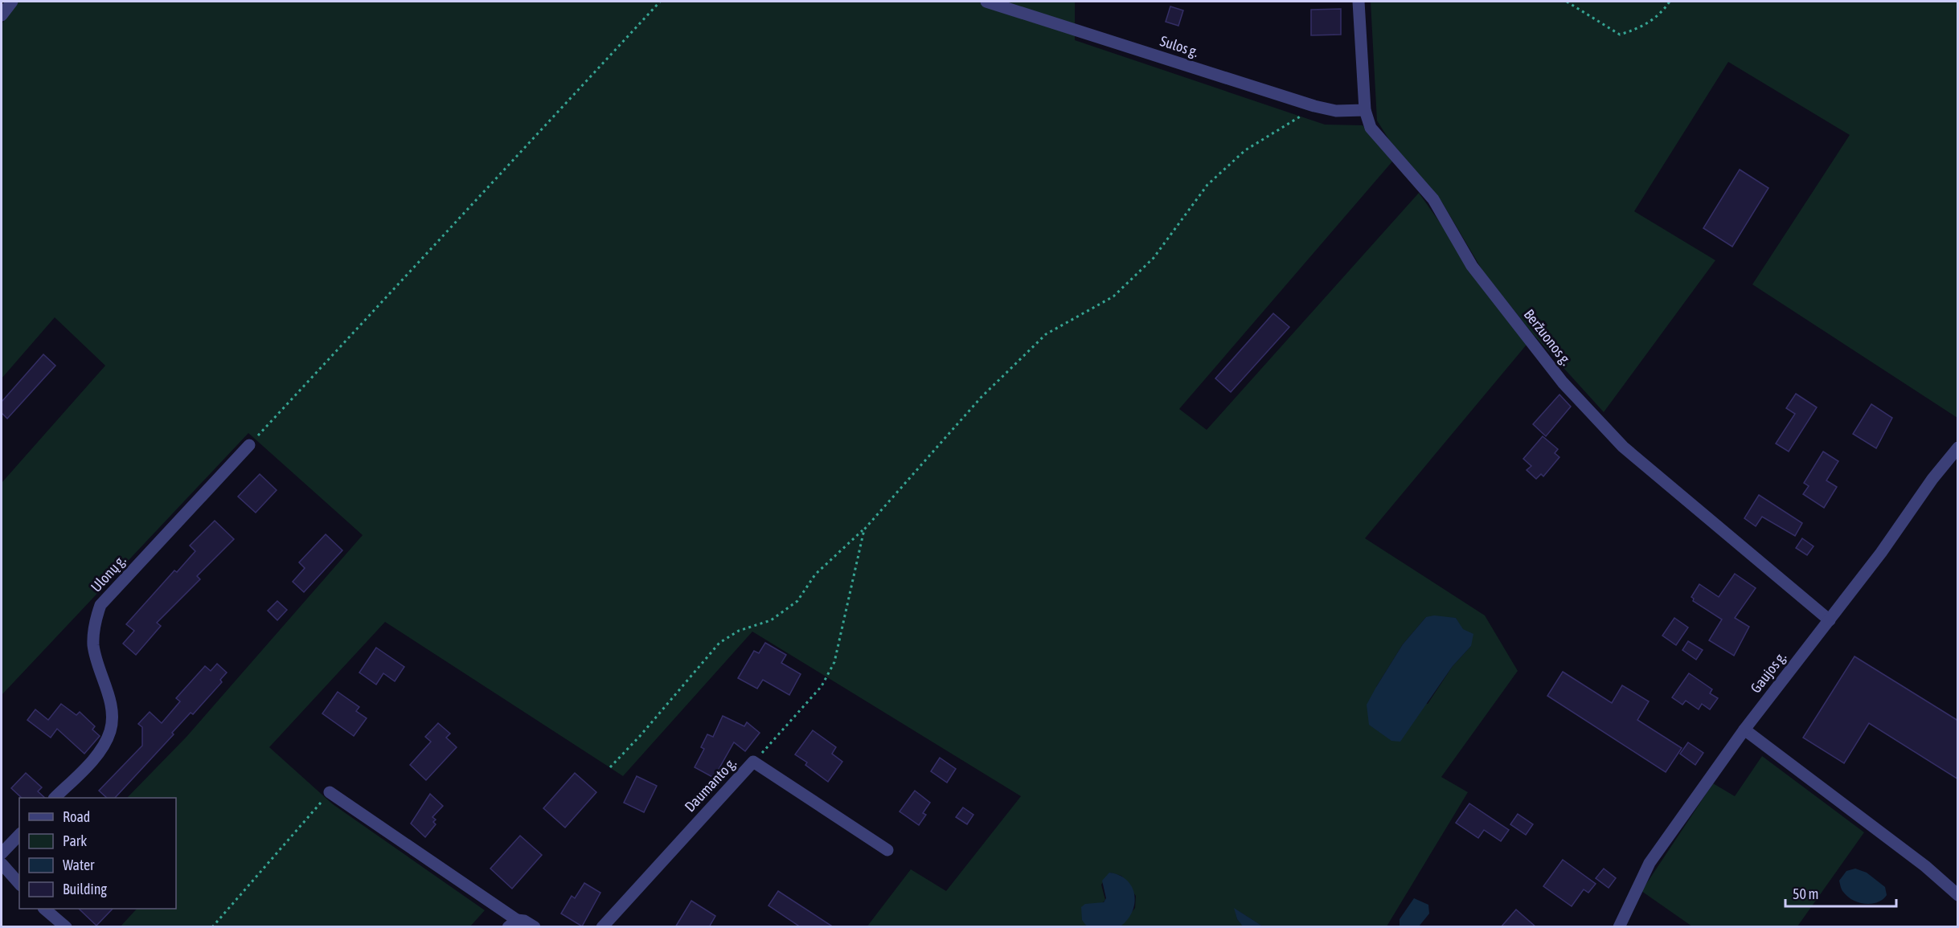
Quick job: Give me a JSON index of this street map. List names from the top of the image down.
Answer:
{
  "streets": {
    "street": [
      "Sulos g.",
      "Beržuonos g.",
      "Ulonų g.",
      "Gaujos g.",
      "Daumanto g."
    ]
  },
  "crossings": [
    ["Sulos g.", "Beržuonos g."],
    ["Beržuonos g.", "Gaujos g."]
  ],
  "legend": [
    "Road",
    "Park",
    "Water",
    "Building"
  ],
  "scale_bar": "50 m"
}
